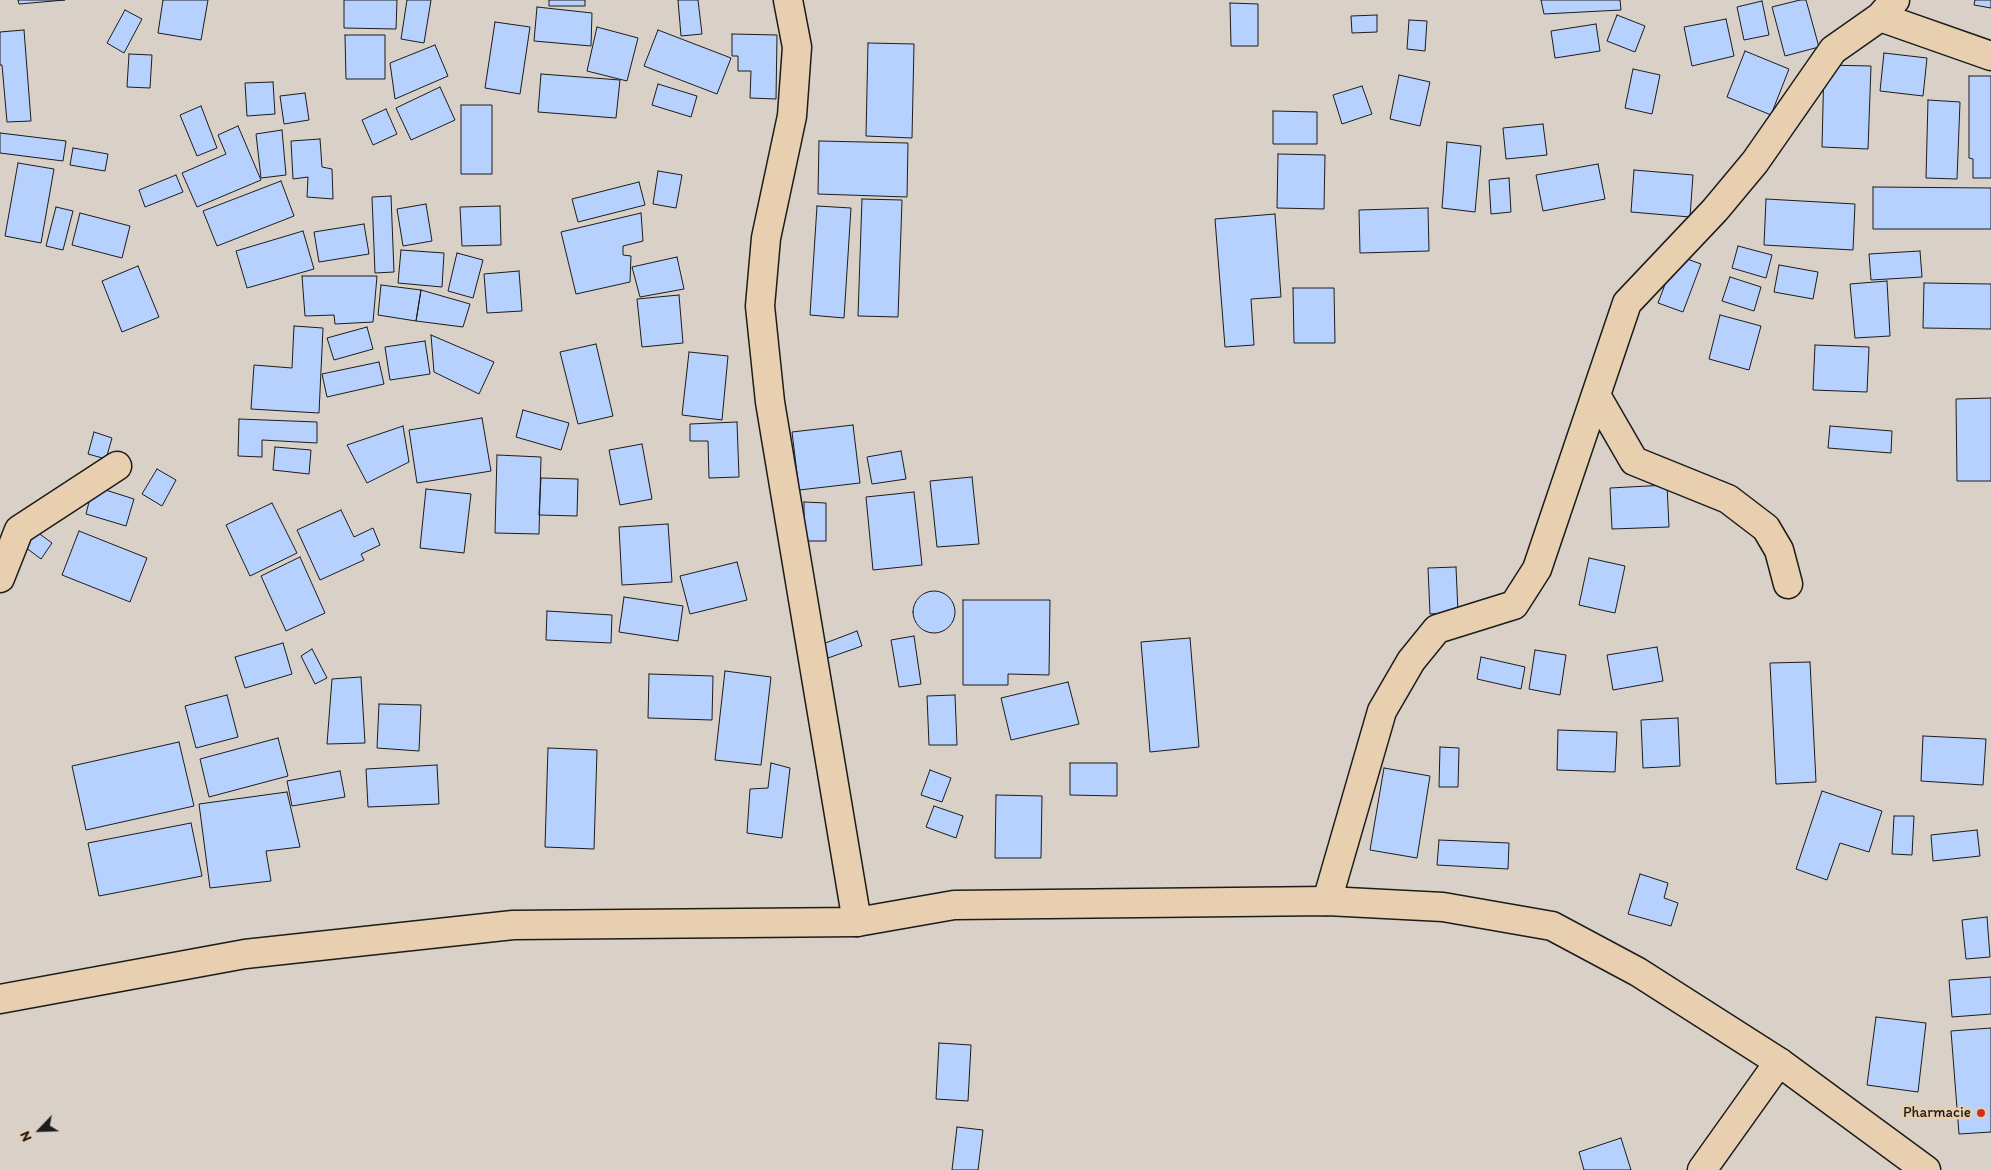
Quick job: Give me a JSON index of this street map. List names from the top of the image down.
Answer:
{
  "places": ["Pharmacie"],
  "north": "bottom left"
}
